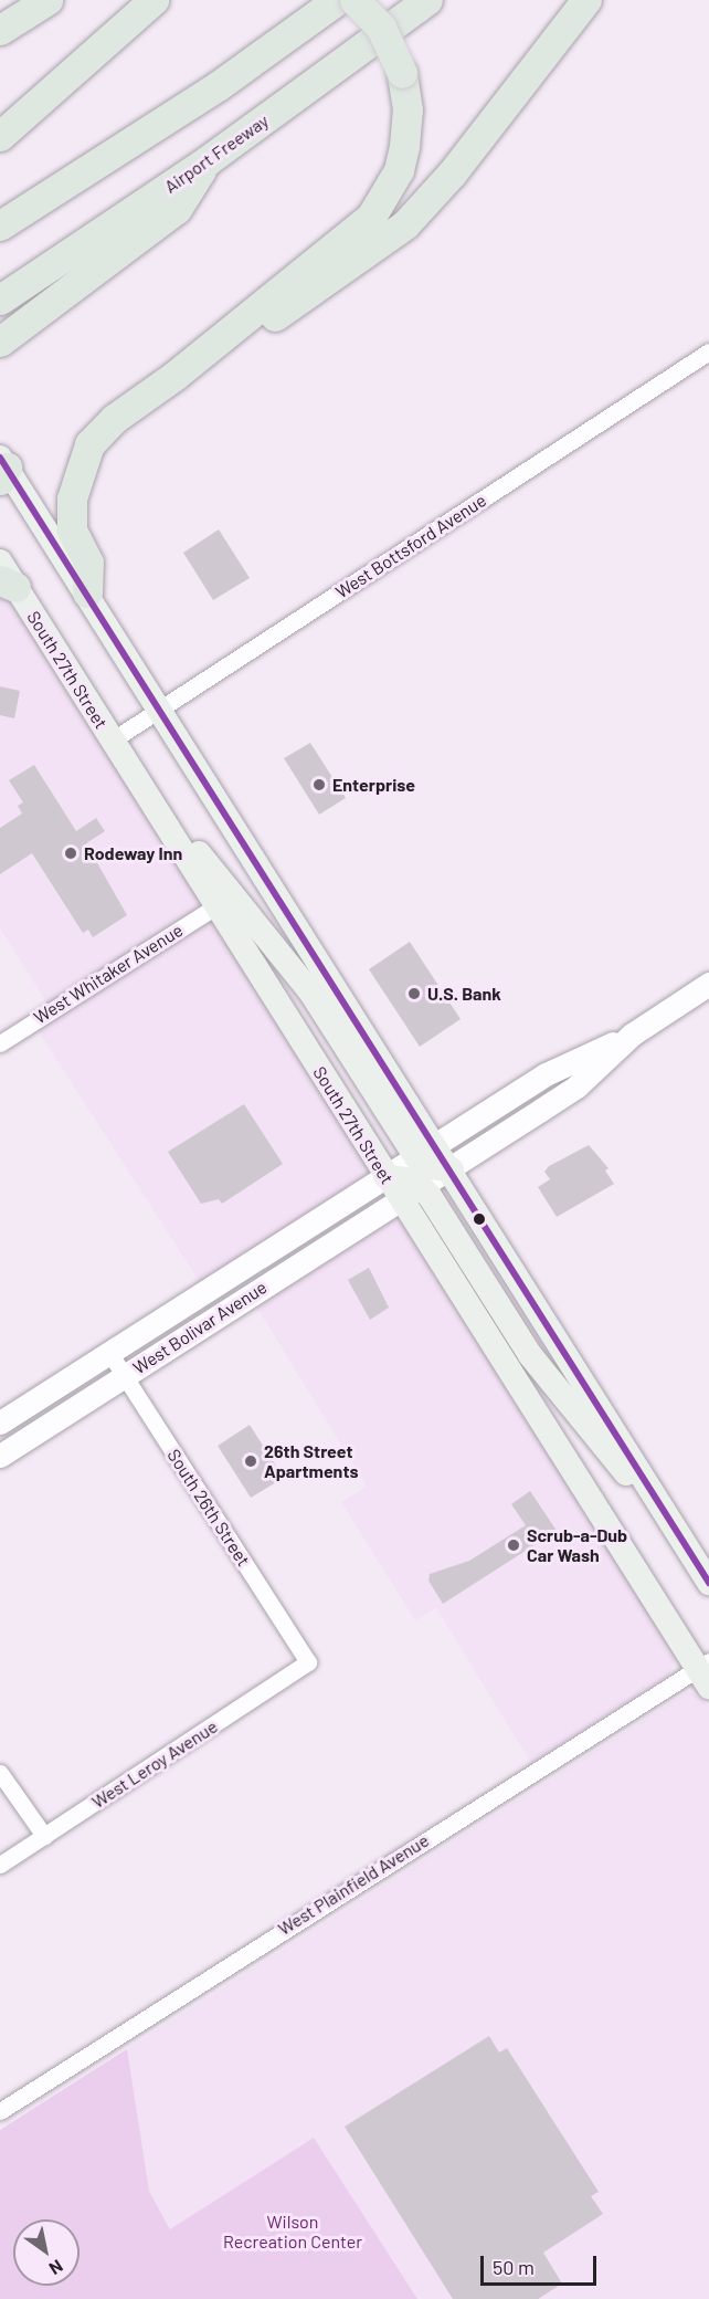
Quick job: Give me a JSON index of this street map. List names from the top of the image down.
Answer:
{
  "streets": {
    "highway": ["Airport Freeway"],
    "main road": ["South 27th Street"],
    "street": [
      "West Bottsford Avenue",
      "West Whitaker Avenue",
      "West Bolivar Avenue",
      "South 26th Street",
      "West Leroy Avenue",
      "West Plainfield Avenue"
    ]
  },
  "crossings": [
    ["West Bottsford Avenue", "South 27th Street"],
    ["South 27th Street", "West Whitaker Avenue"],
    ["South 27th Street", "West Bolivar Avenue"],
    ["South 27th Street", "West Plainfield Avenue"],
    ["West Bolivar Avenue", "South 26th Street"],
    ["South 26th Street", "West Leroy Avenue"]
  ],
  "parks": ["Wilson Recreation Center"],
  "places": [
    "Enterprise",
    "Rodeway Inn",
    "U.S. Bank",
    "26th Street Apartments",
    "Scrub-a-Dub Car Wash"
  ],
  "scale_bar": "50 m",
  "north": "bottom right"
}
